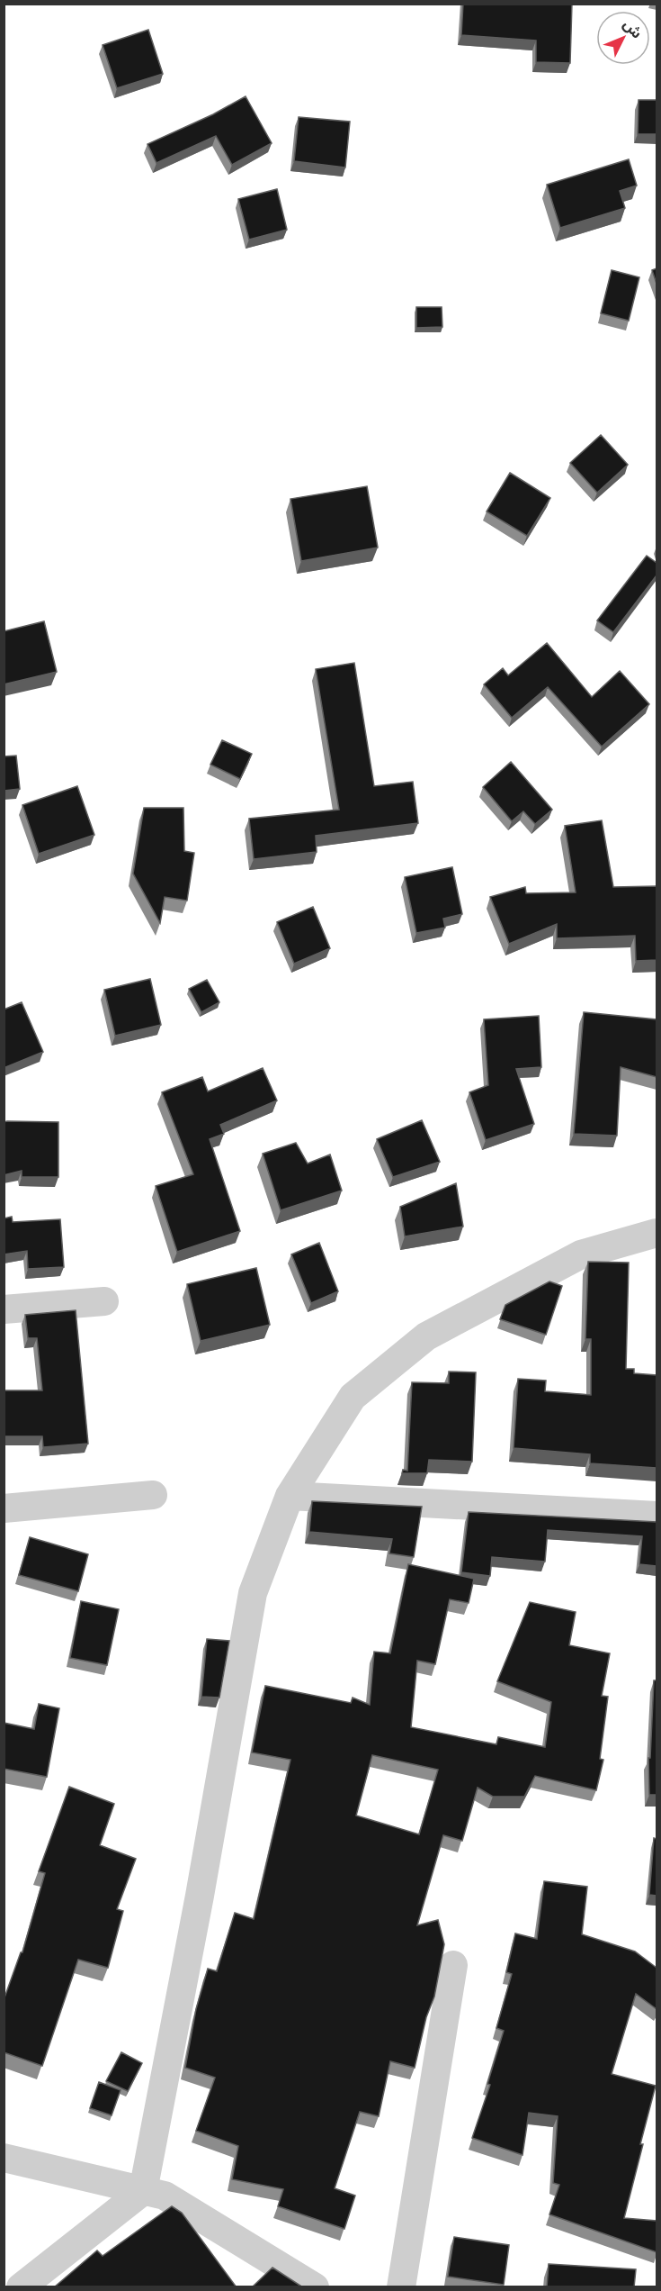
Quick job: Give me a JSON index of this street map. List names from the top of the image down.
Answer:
{
  "north": "top right"
}
